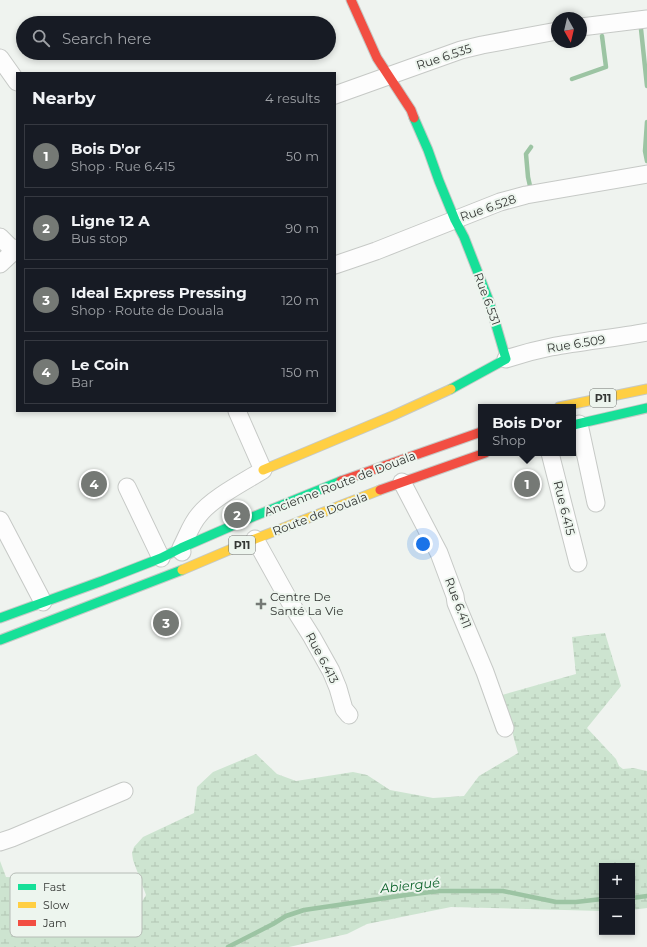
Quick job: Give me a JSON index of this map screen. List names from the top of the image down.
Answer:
{
  "streets": {
    "main road": [
      "Rue 6.531",
      "P11",
      "Ancienne Route de Douala",
      "Route de Douala"
    ],
    "street": [
      "Rue 6.535",
      "Rue 6.528",
      "Rue 6.509",
      "Rue 6.415",
      "Rue 6.411",
      "Rue 6.413"
    ]
  },
  "crossings": [
    ["Rue 6.535", "Rue 6.531"],
    ["Rue 6.528", "Rue 6.531"],
    ["Rue 6.531", "Rue 6.509"],
    ["Route de Douala", "Rue 6.411"],
    ["Route de Douala", "Rue 6.413"]
  ],
  "water": ["Abiergué"],
  "places": {
    "health": ["Centre De Santé La Vie"]
  },
  "legend": ["Fast", "Slow", "Jam"],
  "north": "bottom",
  "page": {
    "search": "Search here",
    "heading": ["Nearby", "4 results"],
    "list": [
      {
        "mark": "1",
        "name": "Bois D'or",
        "note": "Shop · Rue 6.415",
        "value": "50 m"
      },
      {
        "mark": "2",
        "name": "Ligne 12 A",
        "note": "Bus stop",
        "value": "90 m"
      },
      {
        "mark": "3",
        "name": "Ideal Express Pressing",
        "note": "Shop · Route de Douala",
        "value": "120 m"
      },
      {
        "mark": "4",
        "name": "Le Coin",
        "note": "Bar",
        "value": "150 m"
      }
    ],
    "popup": ["Bois D'or", "Shop"],
    "pins": [
      "1",
      "4",
      "2",
      "3"
    ],
    "map_buttons": ["+", "−"]
  }
}
